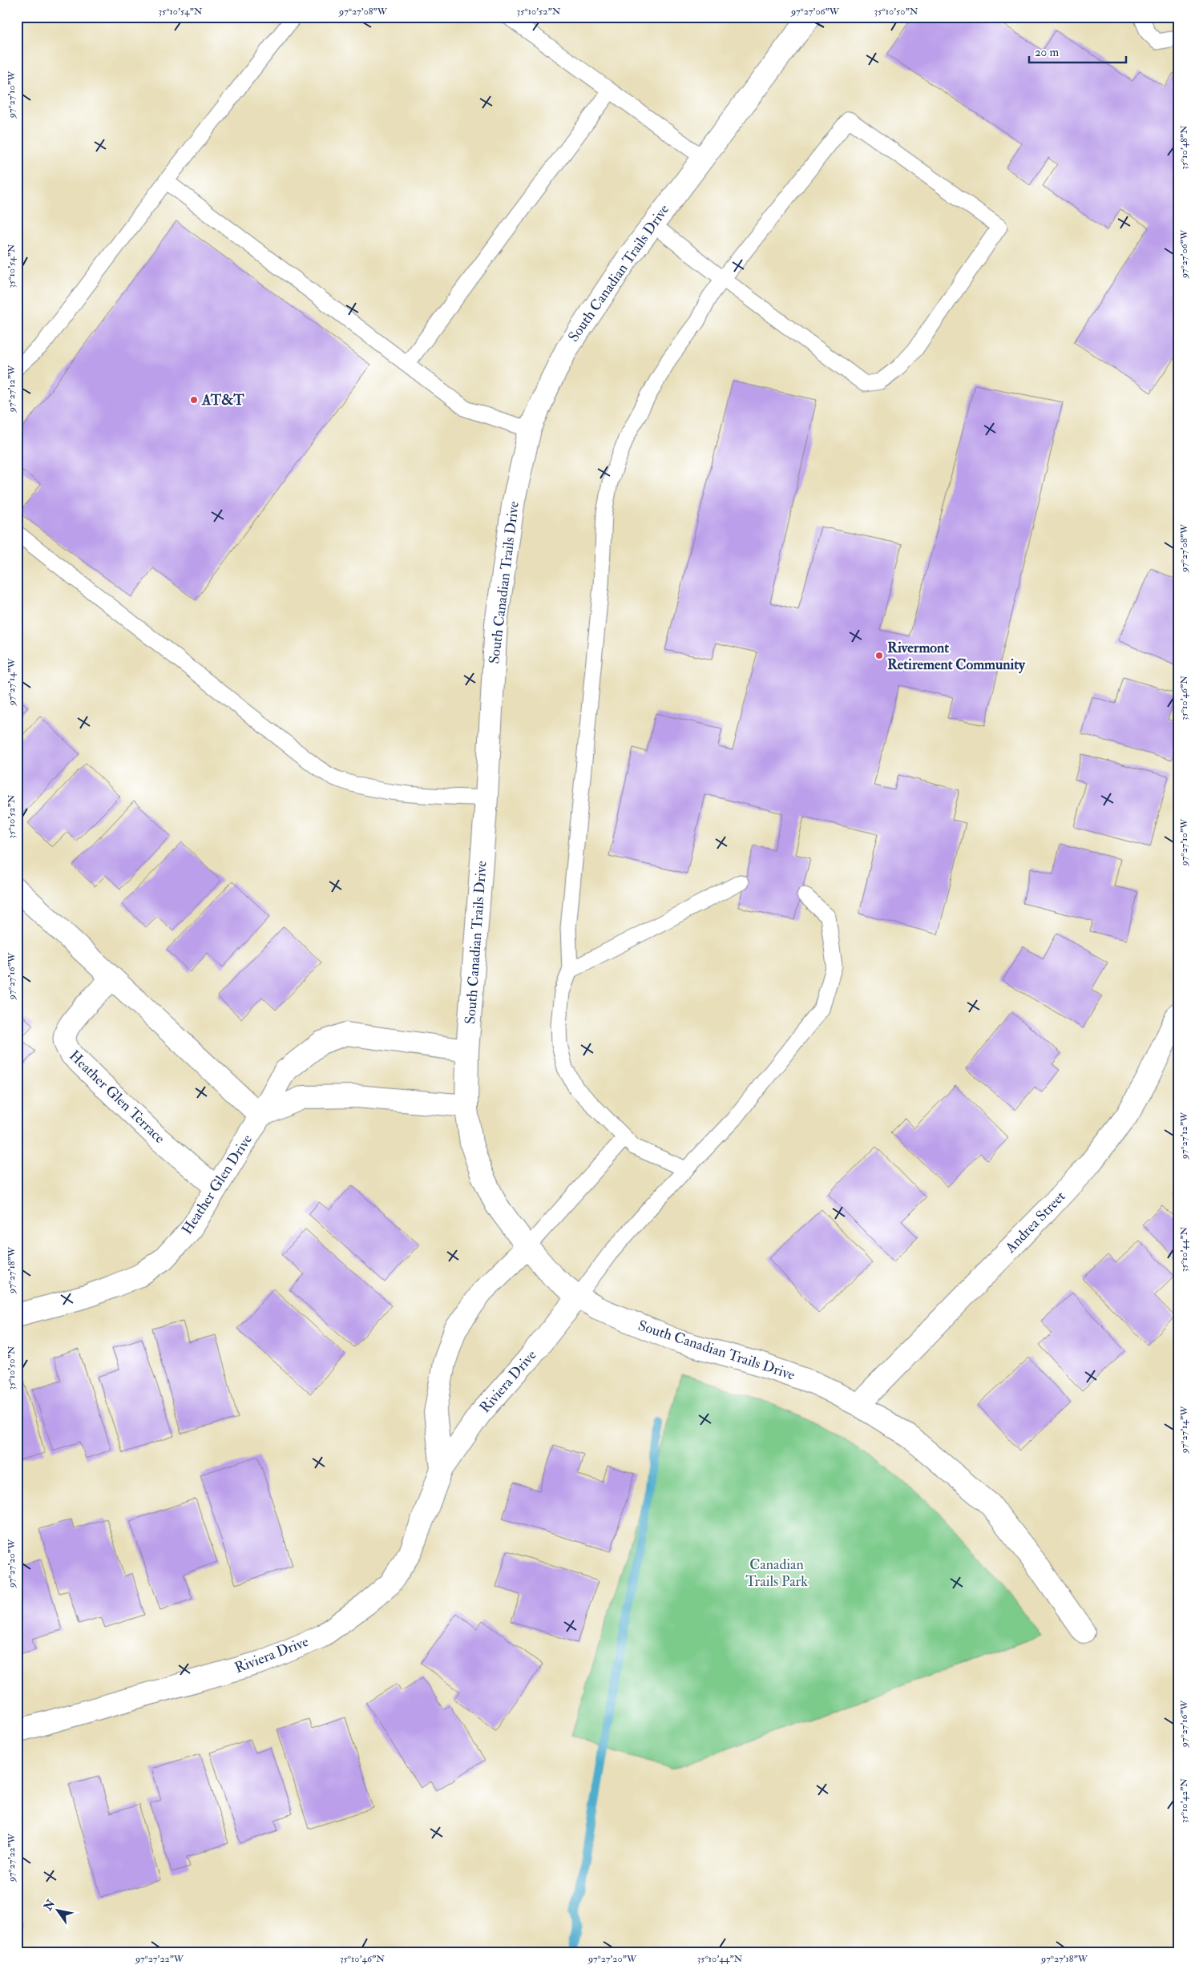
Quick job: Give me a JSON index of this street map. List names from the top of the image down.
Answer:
{
  "streets": {
    "street": [
      "South Canadian Trails Drive",
      "Heather Glen Terrace",
      "Heather Glen Drive",
      "Andrea Street",
      "Riviera Drive"
    ]
  },
  "crossings": [
    ["South Canadian Trails Drive", "Heather Glen Drive"],
    ["South Canadian Trails Drive", "Andrea Street"],
    ["South Canadian Trails Drive", "Riviera Drive"],
    ["Heather Glen Terrace", "Heather Glen Drive"]
  ],
  "parks": ["Canadian Trails Park"],
  "places": ["AT&T", "Rivermont Retirement Community"],
  "scale_bar": "20 m",
  "north": "top left",
  "coordinates": [
    "35°10'54\"N",
    "97°27'08\"W",
    "35°10'52\"N",
    "97°27'06\"W",
    "35°10'50\"N",
    "97°27'10\"W",
    "35°10'48\"N",
    "97°27'12\"W",
    "97°27'14\"W",
    "35°10'46\"N",
    "97°27'16\"W",
    "35°10'44\"N",
    "97°27'18\"W",
    "97°27'20\"W",
    "35°10'42\"N",
    "97°27'22\"W"
  ]
}
